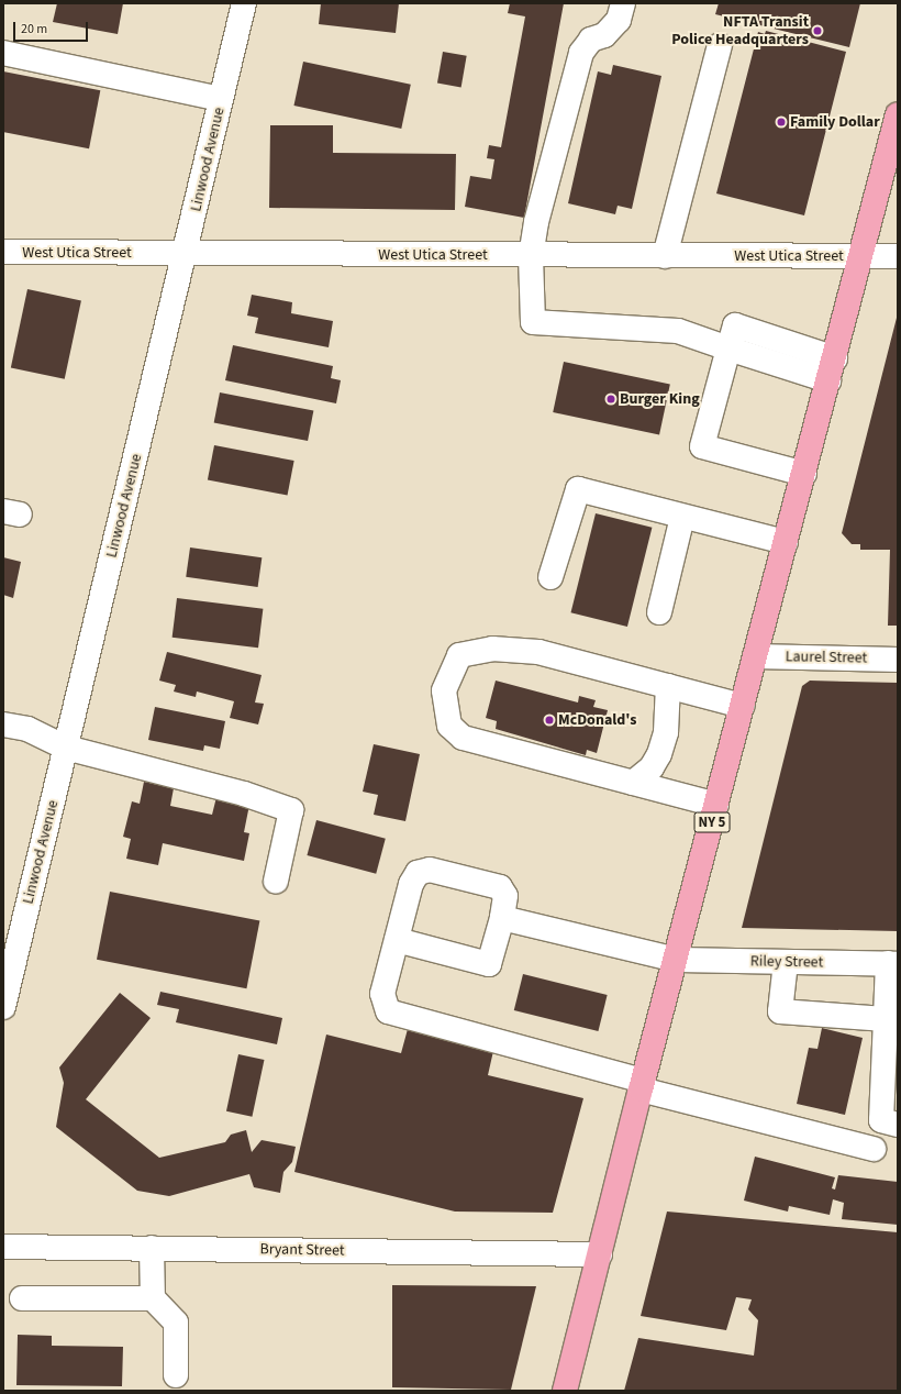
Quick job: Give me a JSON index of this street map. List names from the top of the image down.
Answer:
{
  "streets": {
    "main road": ["NY 5"],
    "street": [
      "Linwood Avenue",
      "West Utica Street",
      "Laurel Street",
      "Riley Street",
      "Bryant Street"
    ]
  },
  "crossings": [
    ["Linwood Avenue", "West Utica Street"],
    ["West Utica Street", "NY 5"],
    ["Laurel Street", "NY 5"],
    ["NY 5", "Riley Street"],
    ["NY 5", "Bryant Street"]
  ],
  "places": [
    "NFTA Transit Police Headquarters",
    "Family Dollar",
    "Burger King",
    "McDonald's"
  ],
  "scale_bar": "20 m"
}
